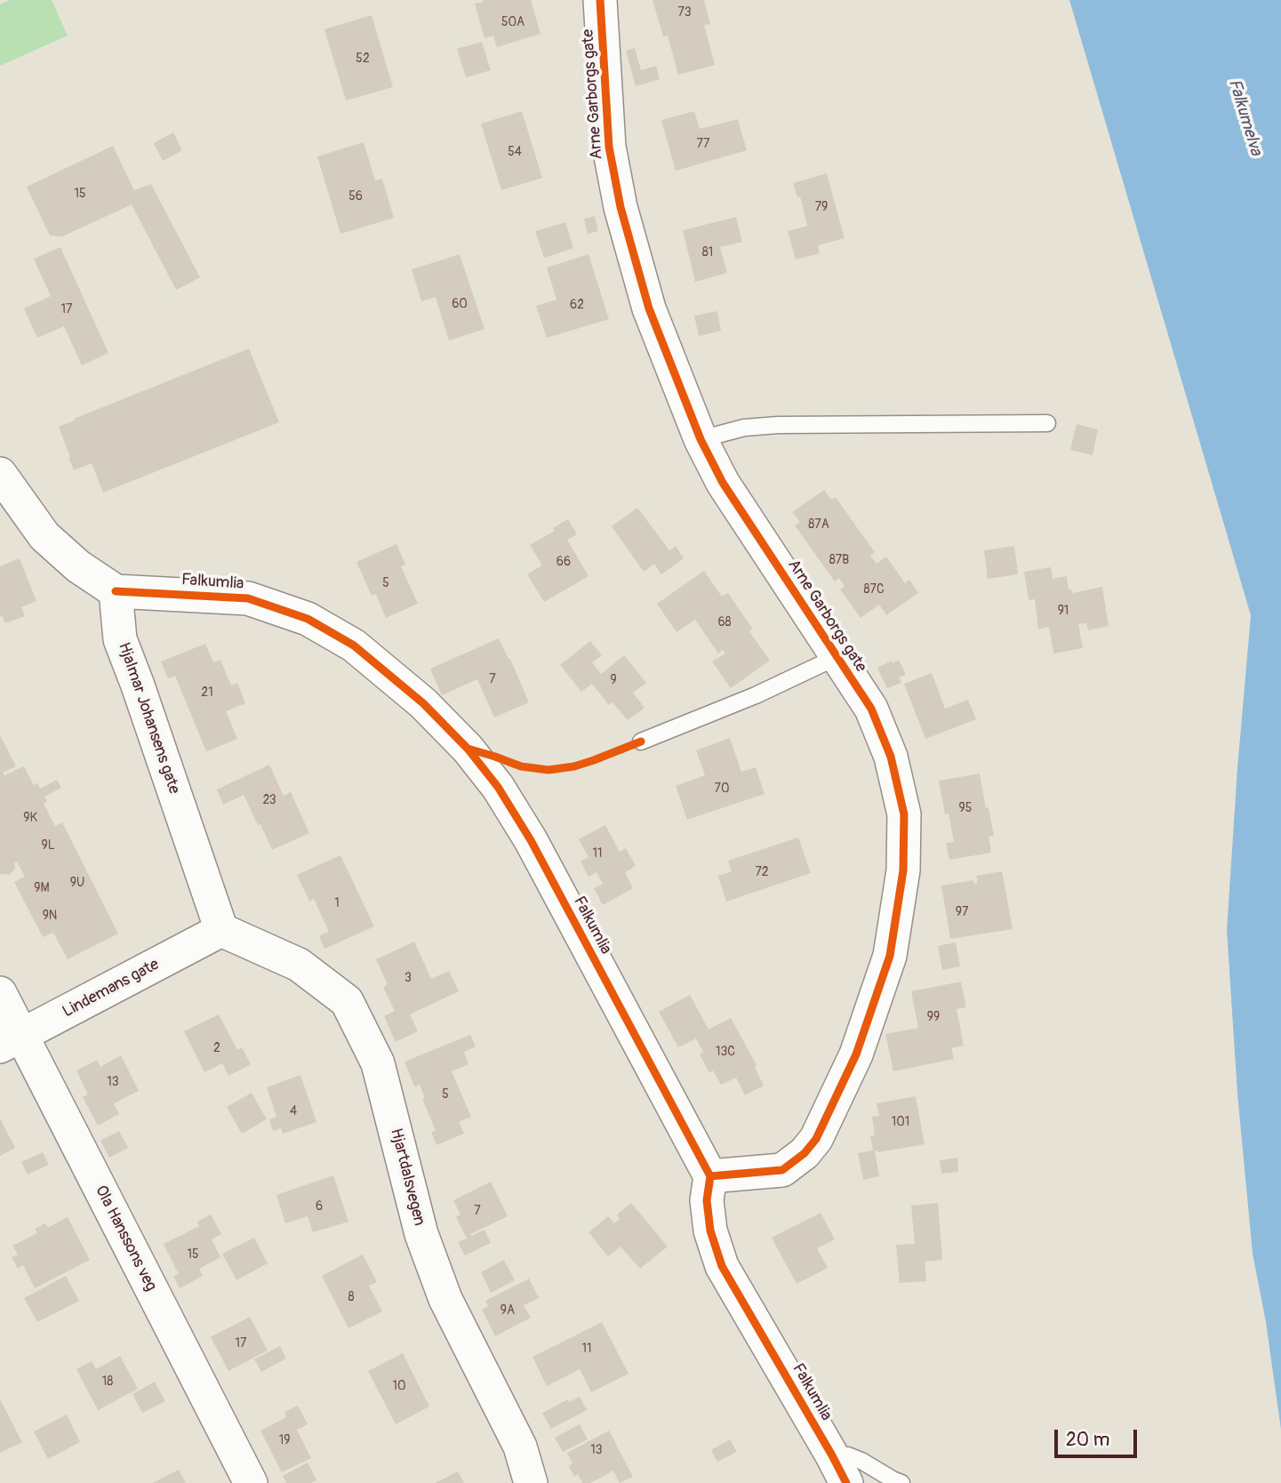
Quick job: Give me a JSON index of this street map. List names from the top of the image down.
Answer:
{
  "streets": {
    "street": [
      "Arne Garborgs gate",
      "Falkumlia",
      "Hjalmar Johansens gate",
      "Lindemans gate",
      "Hjartdalsvegen",
      "Ola Hanssons veg"
    ]
  },
  "crossings": [
    ["Arne Garborgs gate", "Falkumlia"],
    ["Falkumlia", "Hjalmar Johansens gate"],
    ["Hjalmar Johansens gate", "Lindemans gate"],
    ["Hjalmar Johansens gate", "Hjartdalsvegen"],
    ["Lindemans gate", "Hjartdalsvegen"],
    ["Lindemans gate", "Ola Hanssons veg"]
  ],
  "water": ["Falkumelva"],
  "house_numbers": [
    "73",
    "50A",
    "52",
    "77",
    "54",
    "15",
    "56",
    "79",
    "81",
    "60",
    "62",
    "17",
    "87A",
    "87B",
    "66",
    "5",
    "87C",
    "91",
    "68",
    "7",
    "9",
    "21",
    "70",
    "23",
    "95",
    "9K",
    "9L",
    "11",
    "72",
    "9U",
    "9M",
    "1",
    "97",
    "9N",
    "3",
    "99",
    "2",
    "13C",
    "13",
    "5",
    "4",
    "101",
    "6",
    "7",
    "15",
    "8",
    "9A",
    "17",
    "11",
    "18",
    "10",
    "19",
    "13"
  ],
  "scale_bar": "20 m"
}
